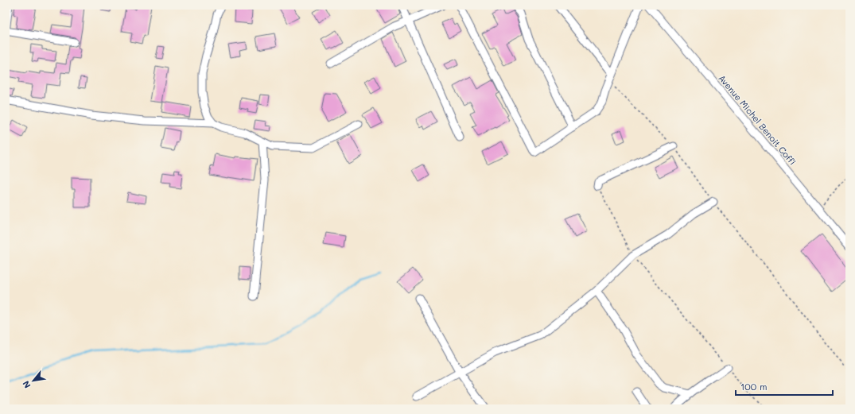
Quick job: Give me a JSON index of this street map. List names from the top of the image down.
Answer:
{
  "streets": {
    "street": ["Avenue Michel Benoit Coffi"]
  },
  "scale_bar": "100 m",
  "north": "bottom left"
}
